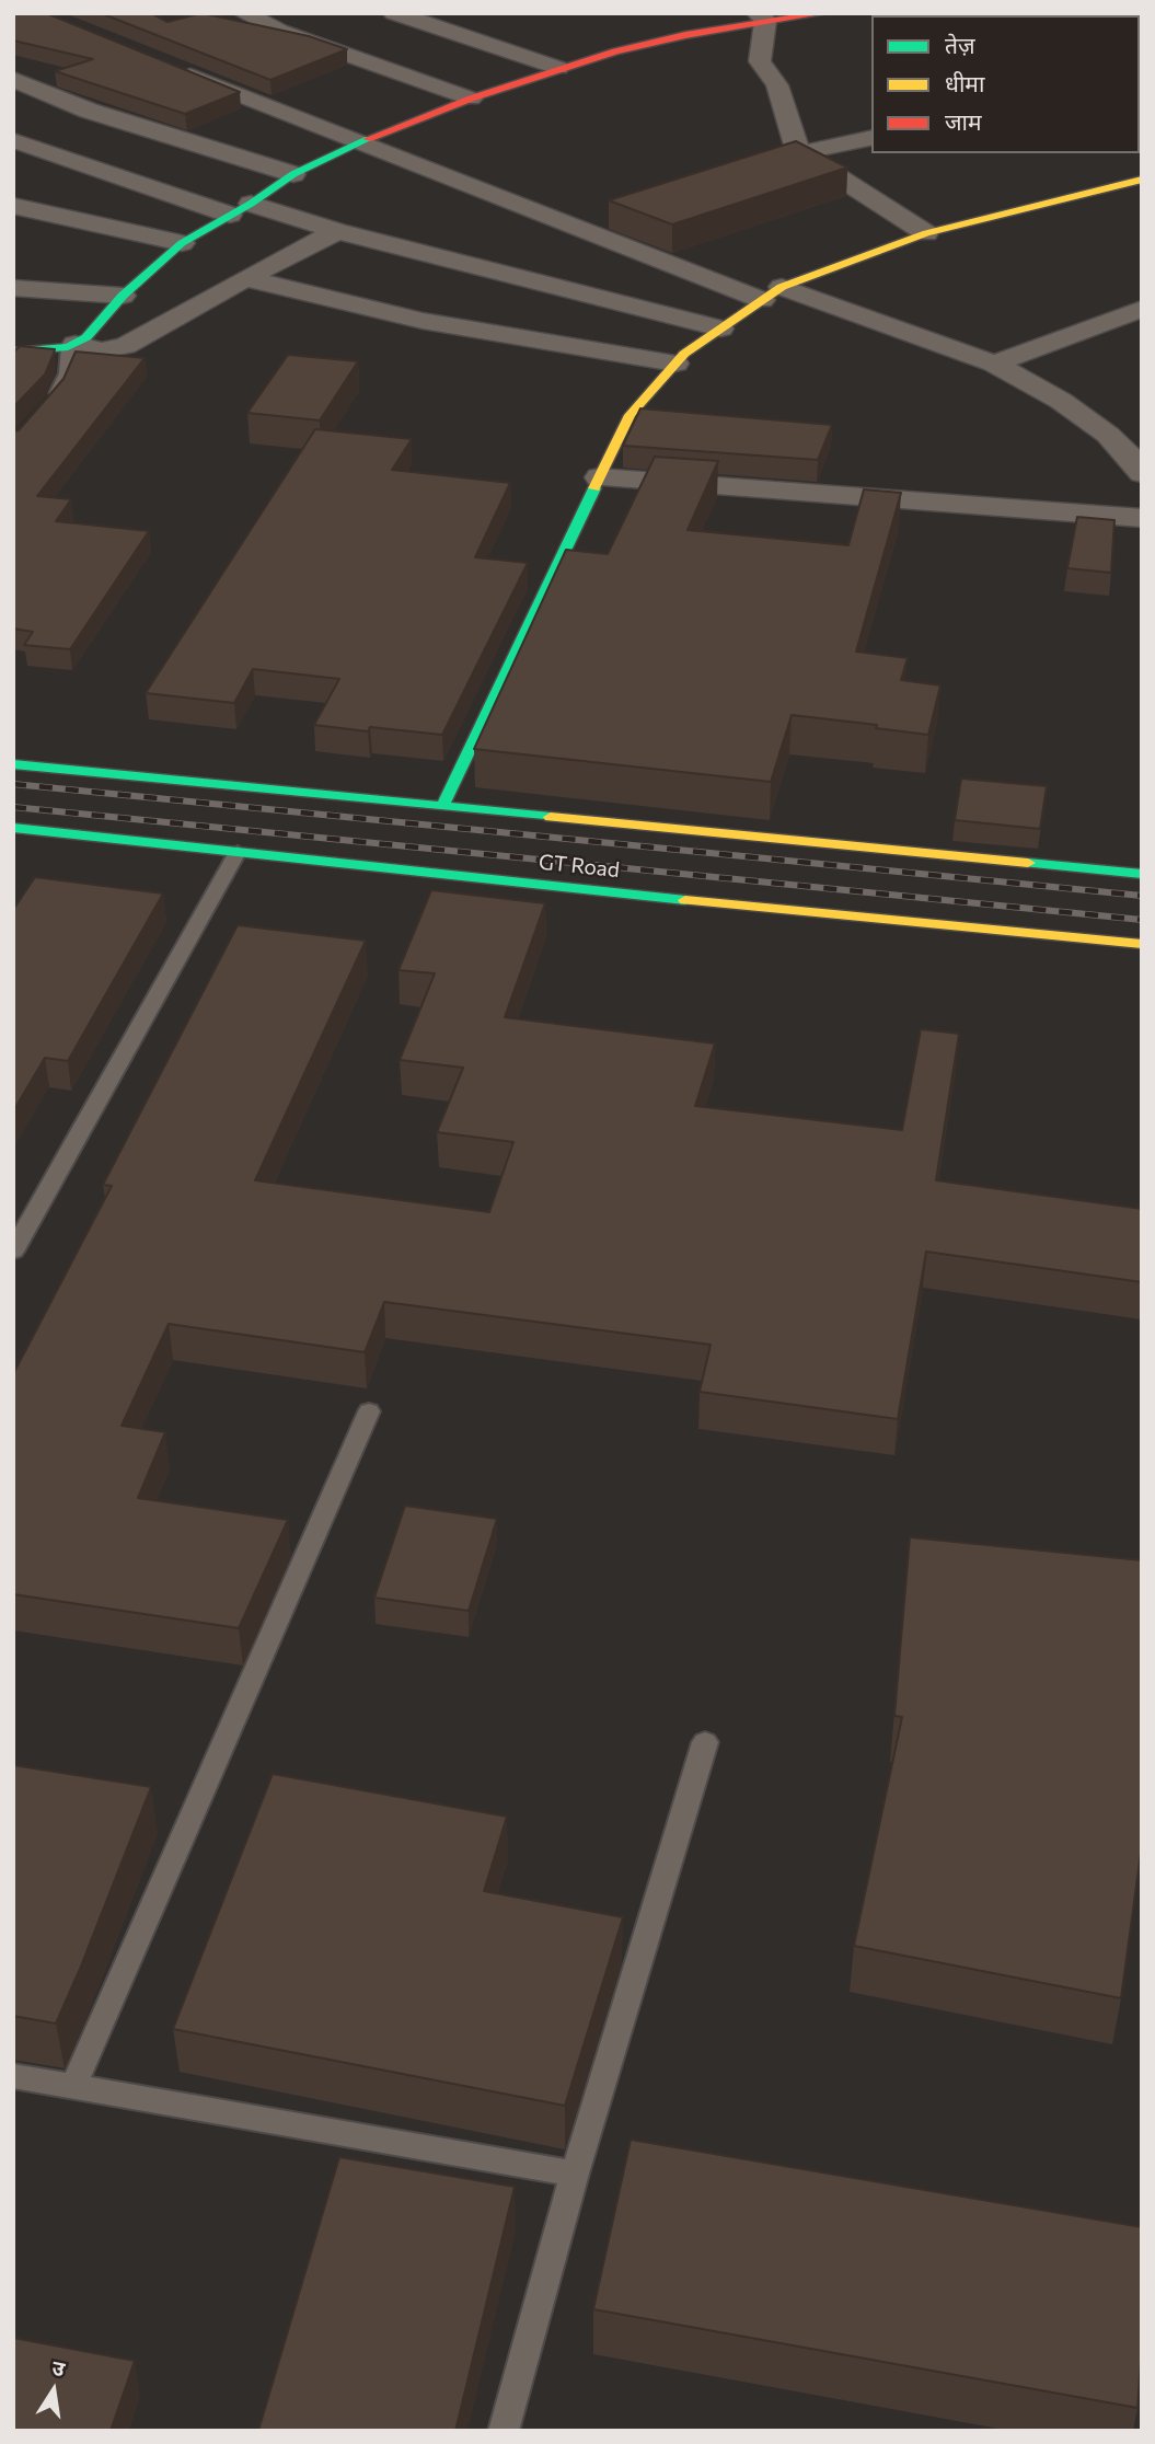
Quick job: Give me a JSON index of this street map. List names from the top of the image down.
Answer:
{
  "streets": {
    "main road": ["GT Road"]
  },
  "legend": ["तेज़", "धीमा", "जाम"],
  "north": "top"
}
